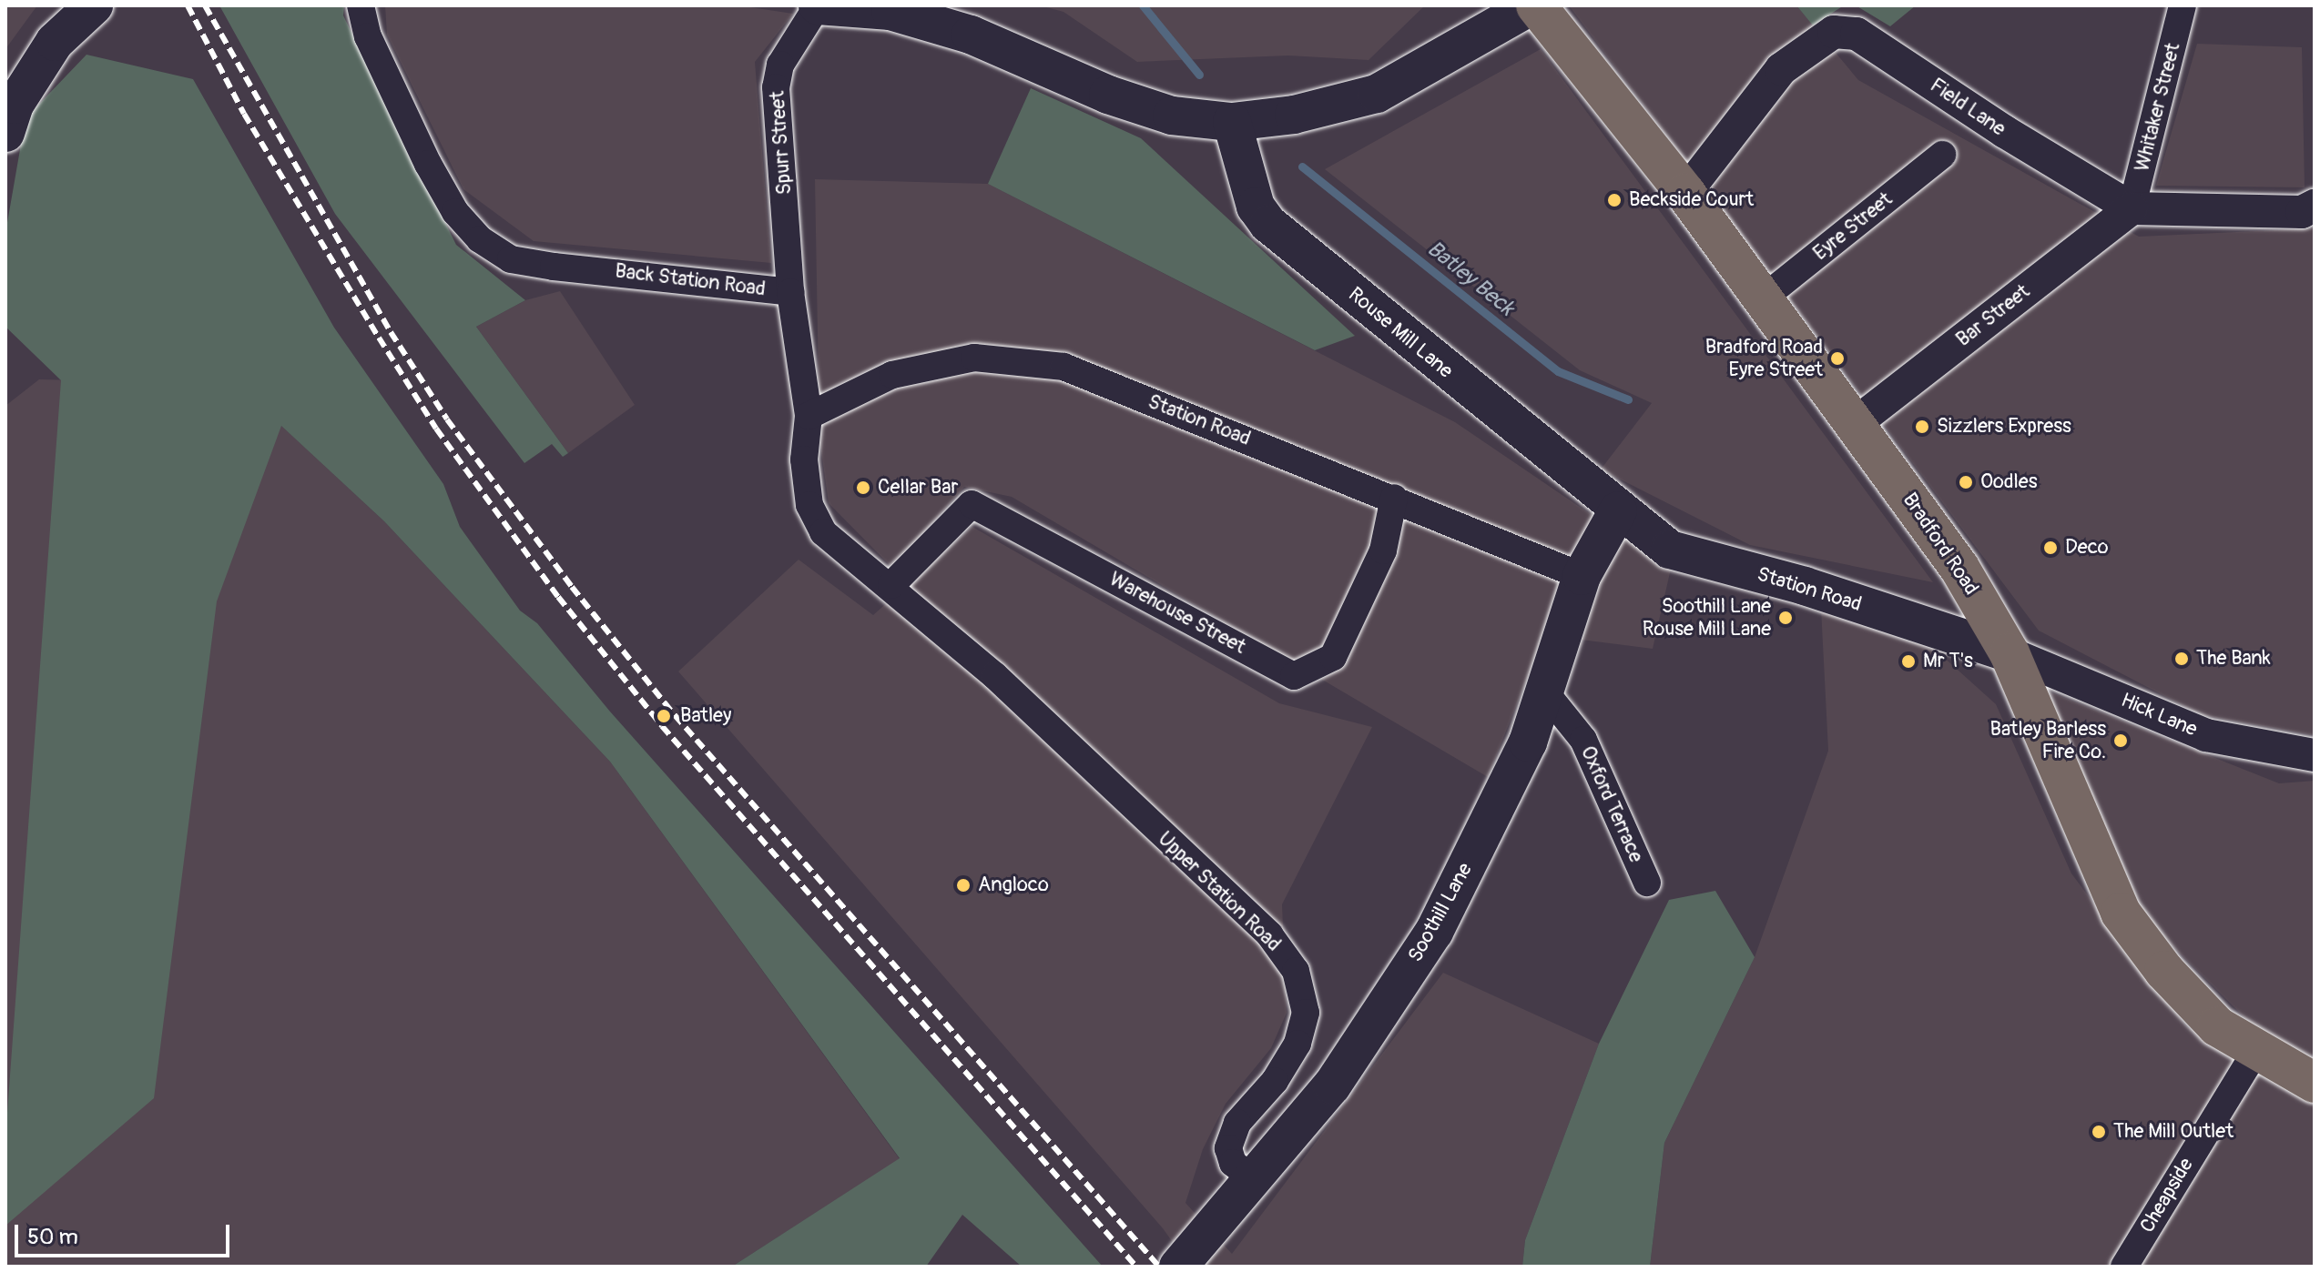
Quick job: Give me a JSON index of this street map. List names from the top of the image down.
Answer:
{
  "streets": {
    "main road": [
      "Rouse Mill Lane",
      "Station Road",
      "Bradford Road",
      "Soothill Lane"
    ],
    "street": [
      "Field Lane",
      "Whitaker Street",
      "Spurr Street",
      "Eyre Street",
      "Back Station Road",
      "Bar Street",
      "Warehouse Street",
      "Hick Lane",
      "Oxford Terrace",
      "Upper Station Road",
      "Cheapside"
    ]
  },
  "crossings": [
    ["Field Lane", "Whitaker Street"],
    ["Field Lane", "Bar Street"],
    ["Field Lane", "Bradford Road"],
    ["Whitaker Street", "Bar Street"],
    ["Spurr Street", "Back Station Road"],
    ["Eyre Street", "Bradford Road"],
    ["Back Station Road", "Station Road"],
    ["Back Station Road", "Warehouse Street"],
    ["Back Station Road", "Upper Station Road"],
    ["Bar Street", "Bradford Road"],
    ["Rouse Mill Lane", "Station Road"],
    ["Rouse Mill Lane", "Soothill Lane"],
    ["Station Road", "Bradford Road"],
    ["Station Road", "Warehouse Street"],
    ["Station Road", "Hick Lane"],
    ["Station Road", "Soothill Lane"],
    ["Bradford Road", "Hick Lane"],
    ["Bradford Road", "Cheapside"],
    ["Oxford Terrace", "Soothill Lane"],
    ["Upper Station Road", "Soothill Lane"]
  ],
  "water": ["Batley Beck"],
  "places": [
    "Beckside Court",
    "Bradford Road Eyre Street",
    "Sizzlers Express",
    "Oodles",
    "Cellar Bar",
    "Deco",
    "Soothill Lane Rouse Mill Lane",
    "The Bank",
    "Mr T's",
    "Batley",
    "Batley Barless Fire Co.",
    "Angloco",
    "The Mill Outlet"
  ],
  "scale_bar": "50 m"
}
